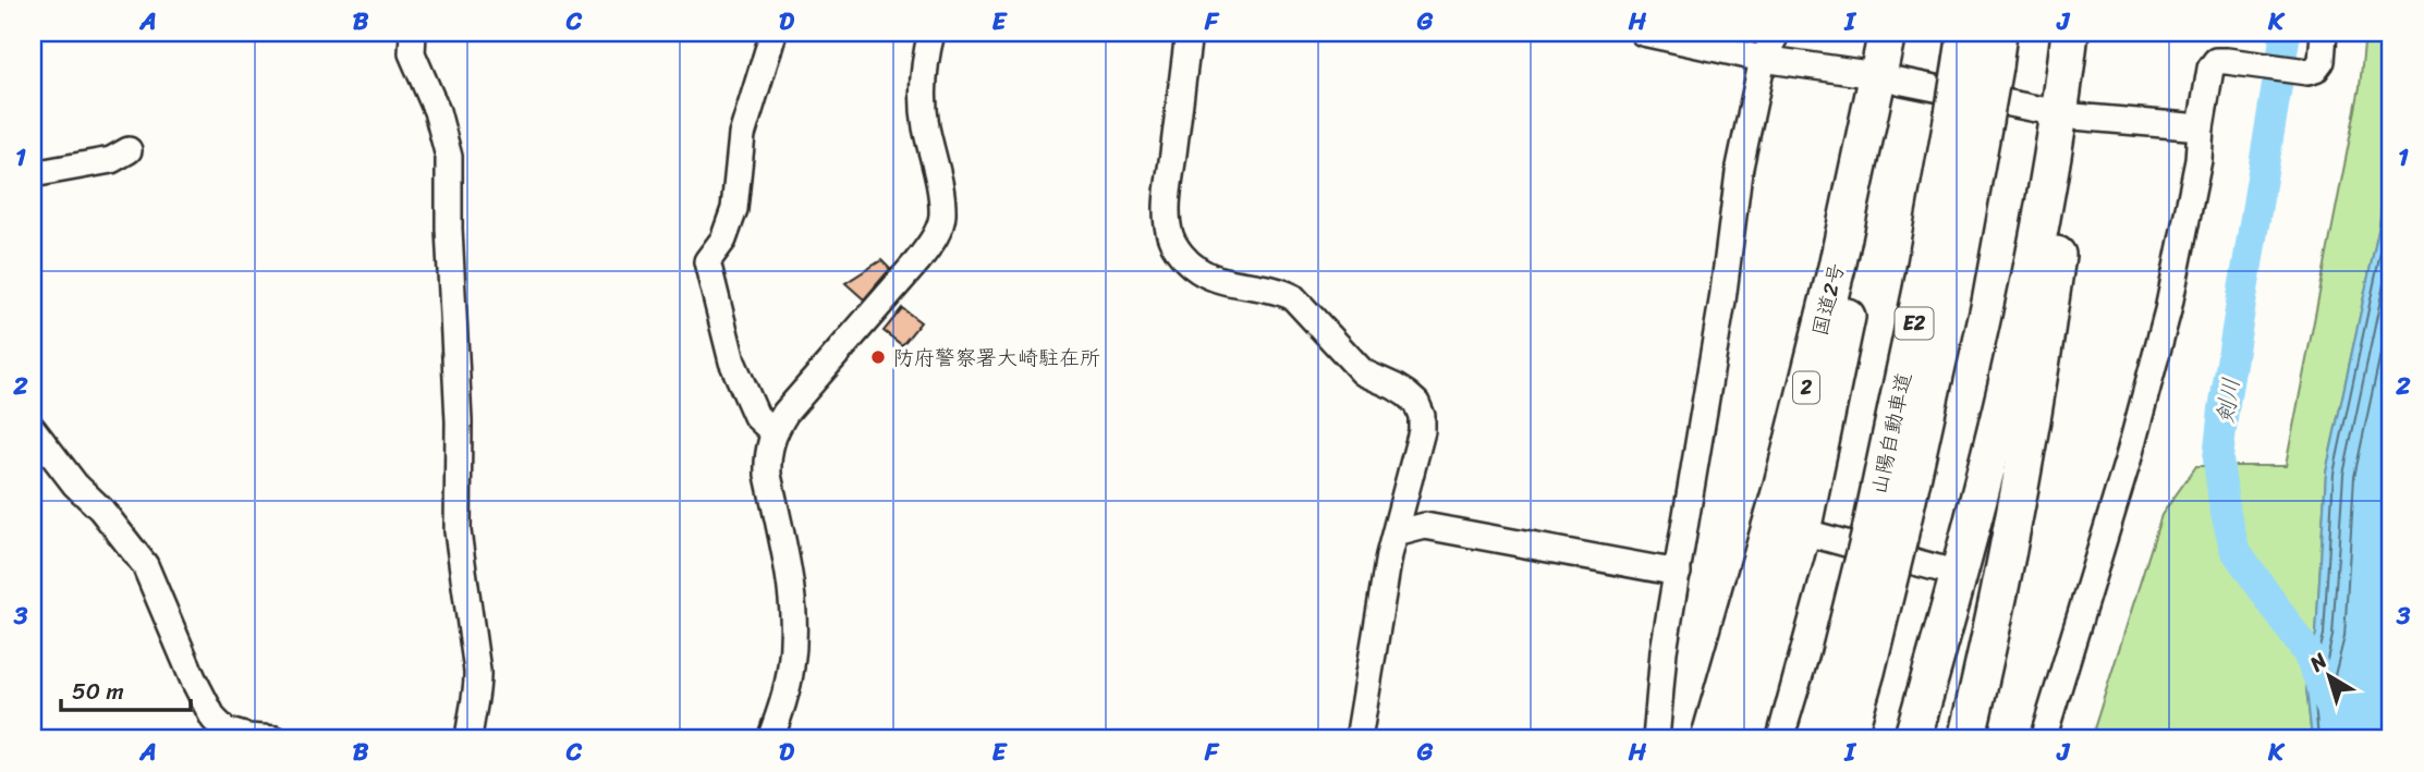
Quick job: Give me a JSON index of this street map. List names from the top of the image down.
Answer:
{
  "streets": {
    "highway": [
      "国道2号",
      "E2",
      "2",
      "山陽自動車道"
    ]
  },
  "water": ["剣川"],
  "places": ["防府警察署大崎駐在所"],
  "scale_bar": "50 m",
  "north": "top left",
  "grid": {
    "columns": [
      "A",
      "B",
      "C",
      "D",
      "E",
      "F",
      "G",
      "H",
      "I",
      "J",
      "K"
    ],
    "rows": ["1", "2", "3"]
  }
}
